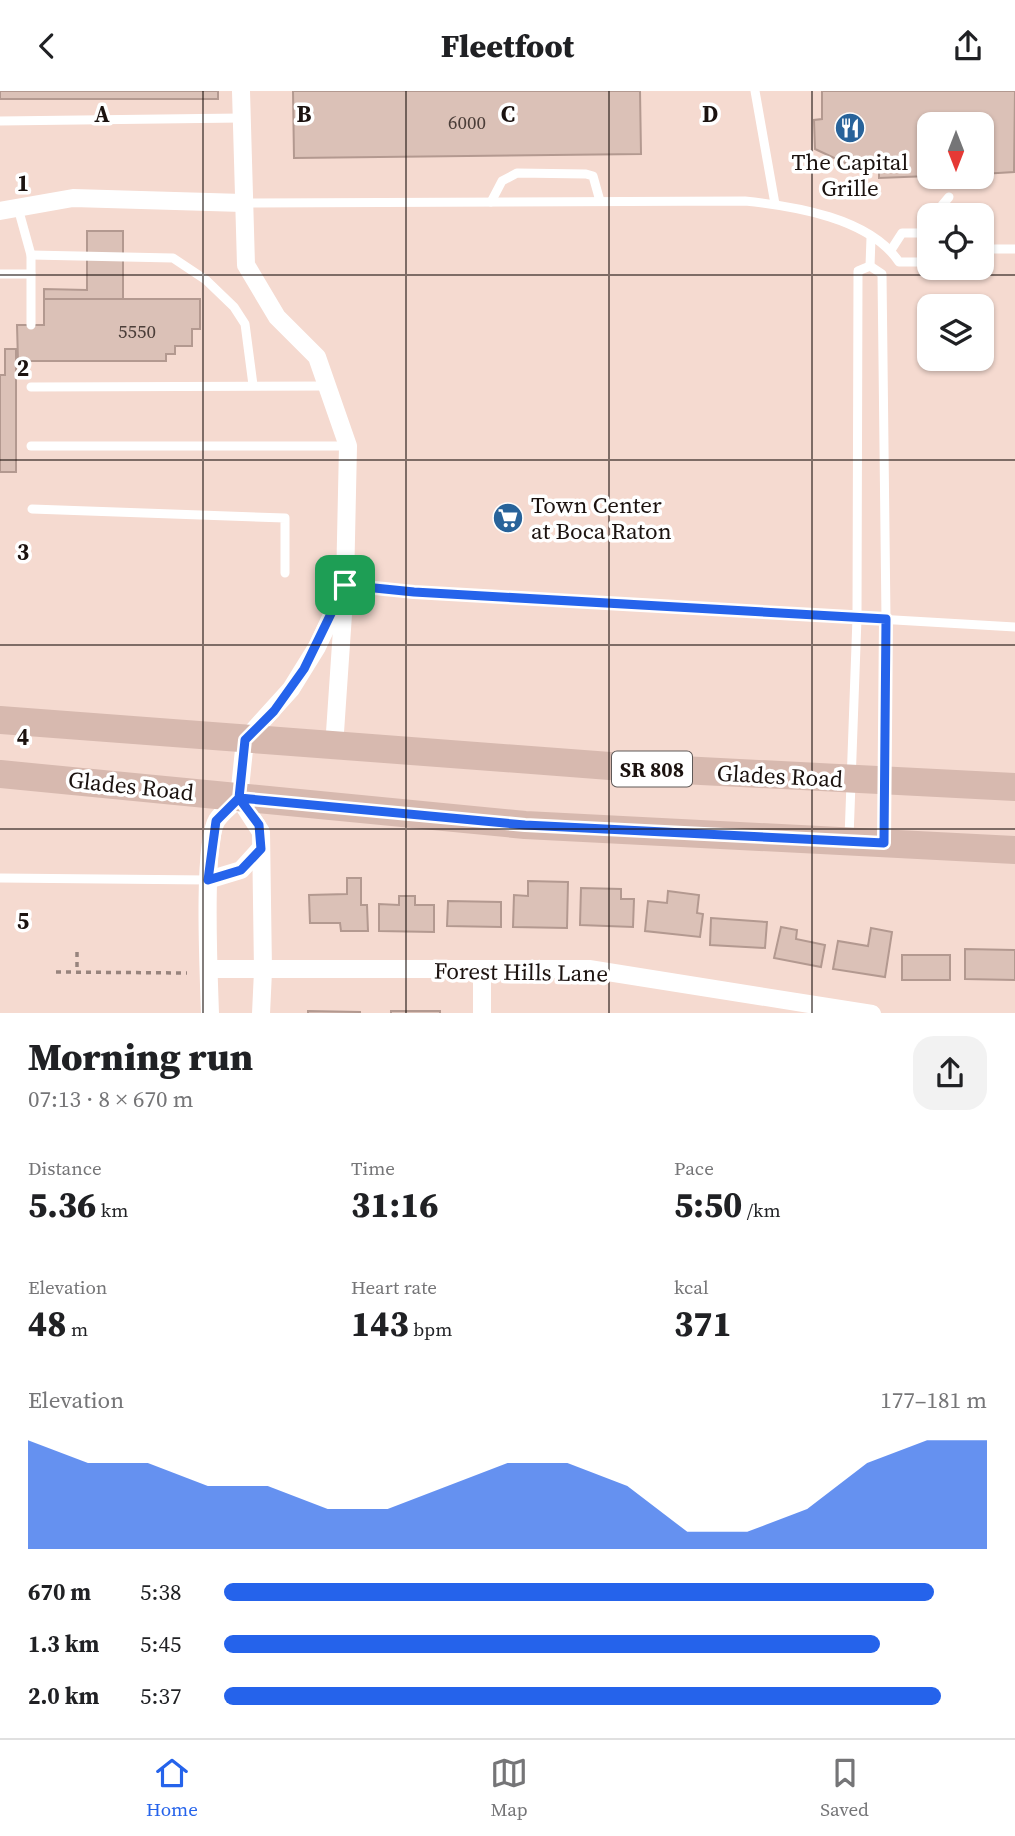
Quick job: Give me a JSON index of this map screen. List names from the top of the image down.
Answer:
{
  "streets": {
    "main road": ["SR 808", "Glades Road"],
    "street": ["Forest Hills Lane"]
  },
  "places": {
    "restaurant": ["The Capital Grille"],
    "supermarket": ["Town Center at Boca Raton"]
  },
  "house_numbers": ["6000", "5550"],
  "north": "bottom",
  "page": {
    "header": "Fleetfoot",
    "heading": ["Morning run", "07:13 · 8 × 670 m"],
    "stats": [
      ["Distance", "5.36 km"],
      ["Time", "31:16"],
      ["Pace", "5:50 /km"],
      ["Elevation", "48 m"],
      ["Heart rate", "143 bpm"],
      ["kcal", "371"]
    ],
    "chart": ["Elevation", "177–181 m"],
    "list": [
      {
        "name": "670 m",
        "note": "5:38"
      },
      {
        "name": "1.3 km",
        "note": "5:45"
      },
      {
        "name": "2.0 km",
        "note": "5:37"
      }
    ],
    "tabs": ["Home", "Map", "Saved"]
  },
  "grid": {
    "columns": [
      "A",
      "B",
      "C",
      "D"
    ],
    "rows": [
      "1",
      "2",
      "3",
      "4",
      "5"
    ]
  }
}
